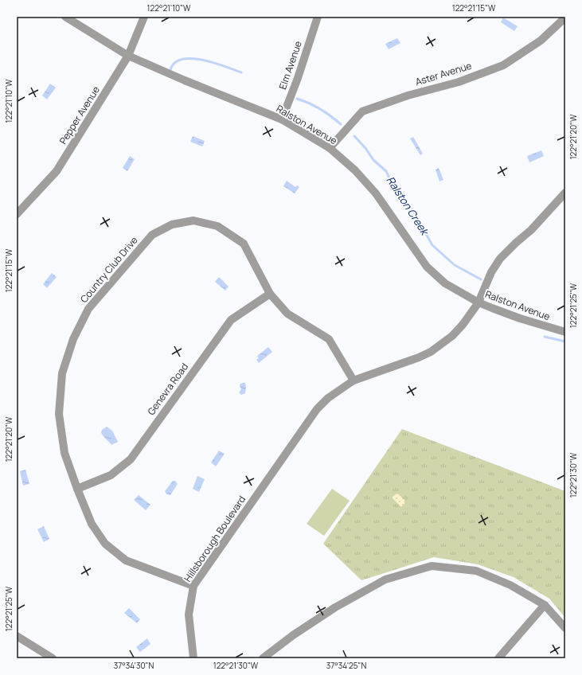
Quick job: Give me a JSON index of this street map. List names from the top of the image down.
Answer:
{
  "streets": {
    "street": [
      "Elm Avenue",
      "Aster Avenue",
      "Pepper Avenue",
      "Ralston Avenue",
      "Country Club Drive",
      "Genevra Road",
      "Hillsborough Boulevard"
    ]
  },
  "crossings": [
    ["Elm Avenue", "Ralston Avenue"],
    ["Aster Avenue", "Ralston Avenue"],
    ["Pepper Avenue", "Ralston Avenue"],
    ["Ralston Avenue", "Hillsborough Boulevard"],
    ["Country Club Drive", "Genevra Road"],
    ["Country Club Drive", "Hillsborough Boulevard"]
  ],
  "water": ["Ralston Creek"],
  "coordinates": [
    "122°21'10\"W",
    "122°21'15\"W",
    "122°21'20\"W",
    "122°21'25\"W",
    "122°21'30\"W",
    "37°34'30\"N",
    "37°34'25\"N"
  ]
}
